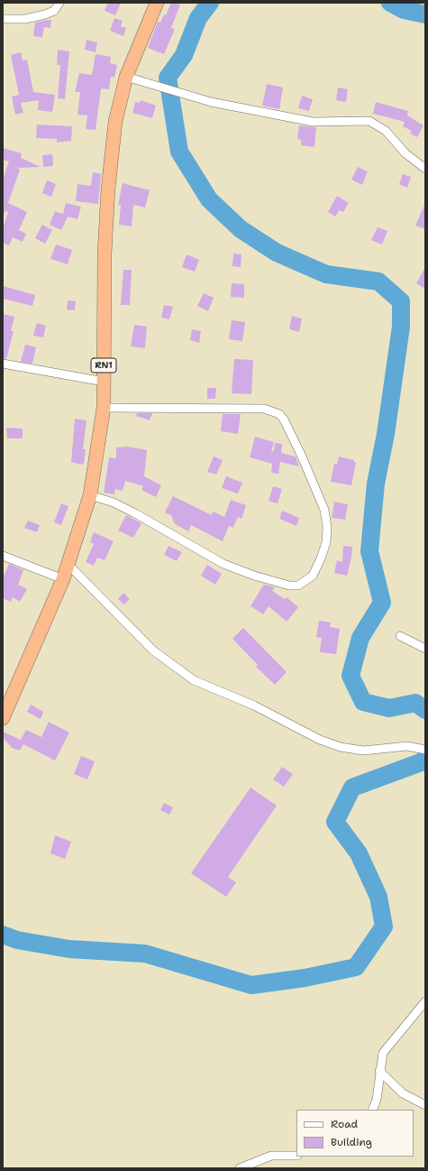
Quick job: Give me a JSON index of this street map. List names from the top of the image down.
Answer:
{
  "streets": {
    "highway": ["RN1"]
  },
  "legend": ["Road", "Building"]
}
